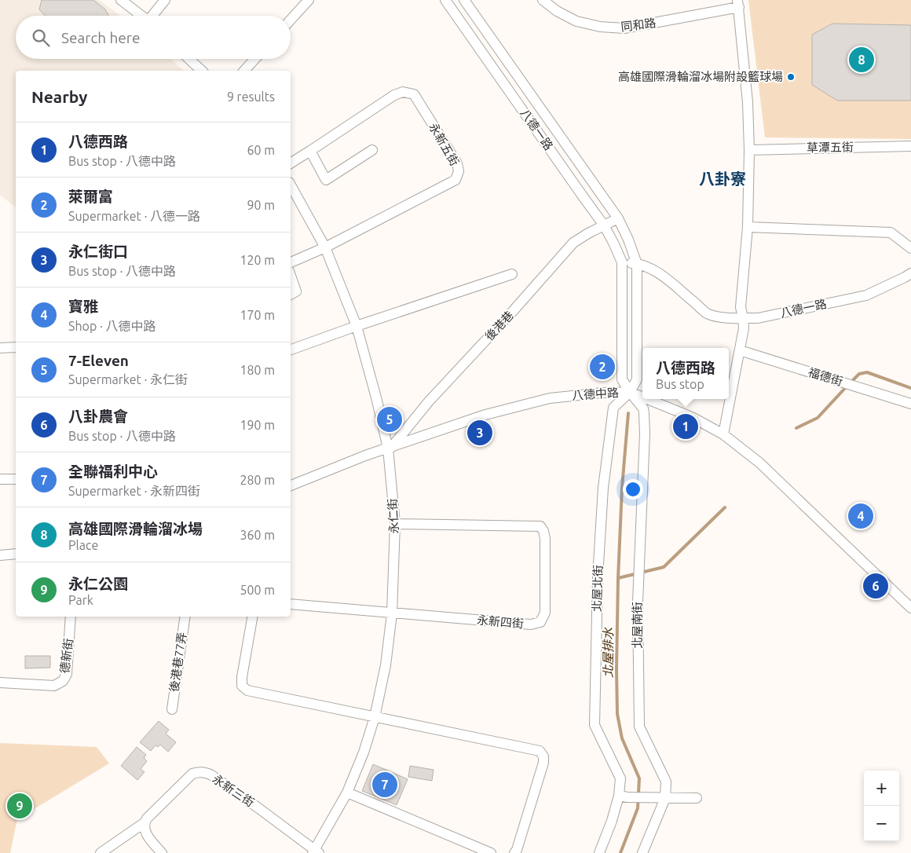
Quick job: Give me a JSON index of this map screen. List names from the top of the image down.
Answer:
{
  "streets": {
    "street": [
      "同和路",
      "八德一路",
      "永新五街",
      "草潭五街",
      "後港巷",
      "福德街",
      "八德中路",
      "永仁街",
      "北屋北街",
      "永新四街",
      "北屋南街",
      "德新街",
      "後港巷77弄",
      "永新三街"
    ]
  },
  "crossings": [
    ["八德一路", "後港巷"],
    ["八德一路", "八德中路"],
    ["八德一路", "北屋北街"],
    ["八德一路", "北屋南街"],
    ["永新五街", "永仁街"],
    ["後港巷", "八德中路"],
    ["後港巷", "永仁街"],
    ["八德中路", "永仁街"],
    ["八德中路", "北屋北街"],
    ["八德中路", "北屋南街"],
    ["永仁街", "永新四街"],
    ["永仁街", "永新三街"],
    ["北屋北街", "北屋南街"]
  ],
  "districts": ["八卦寮"],
  "water": ["北屋排水"],
  "places": ["高雄國際滑輪溜冰場附設籃球場"],
  "page": {
    "search": "Search here",
    "pins": [
      "8",
      "2",
      "5",
      "1",
      "3",
      "4",
      "6",
      "7",
      "9"
    ],
    "heading": ["Nearby", "9 results"],
    "list": [
      {
        "mark": "1",
        "name": "八德西路",
        "note": "Bus stop · 八德中路",
        "value": "60 m"
      },
      {
        "mark": "2",
        "name": "萊爾富",
        "note": "Supermarket · 八德一路",
        "value": "90 m"
      },
      {
        "mark": "3",
        "name": "永仁街口",
        "note": "Bus stop · 八德中路",
        "value": "120 m"
      },
      {
        "mark": "4",
        "name": "寶雅",
        "note": "Shop · 八德中路",
        "value": "170 m"
      },
      {
        "mark": "5",
        "name": "7-Eleven",
        "note": "Supermarket · 永仁街",
        "value": "180 m"
      },
      {
        "mark": "6",
        "name": "八卦農會",
        "note": "Bus stop · 八德中路",
        "value": "190 m"
      },
      {
        "mark": "7",
        "name": "全聯福利中心",
        "note": "Supermarket · 永新四街",
        "value": "280 m"
      },
      {
        "mark": "8",
        "name": "高雄國際滑輪溜冰場",
        "note": "Place",
        "value": "360 m"
      },
      {
        "mark": "9",
        "name": "永仁公園",
        "note": "Park",
        "value": "500 m"
      }
    ],
    "popup": ["八德西路", "Bus stop"],
    "map_buttons": ["+", "−"]
  }
}
